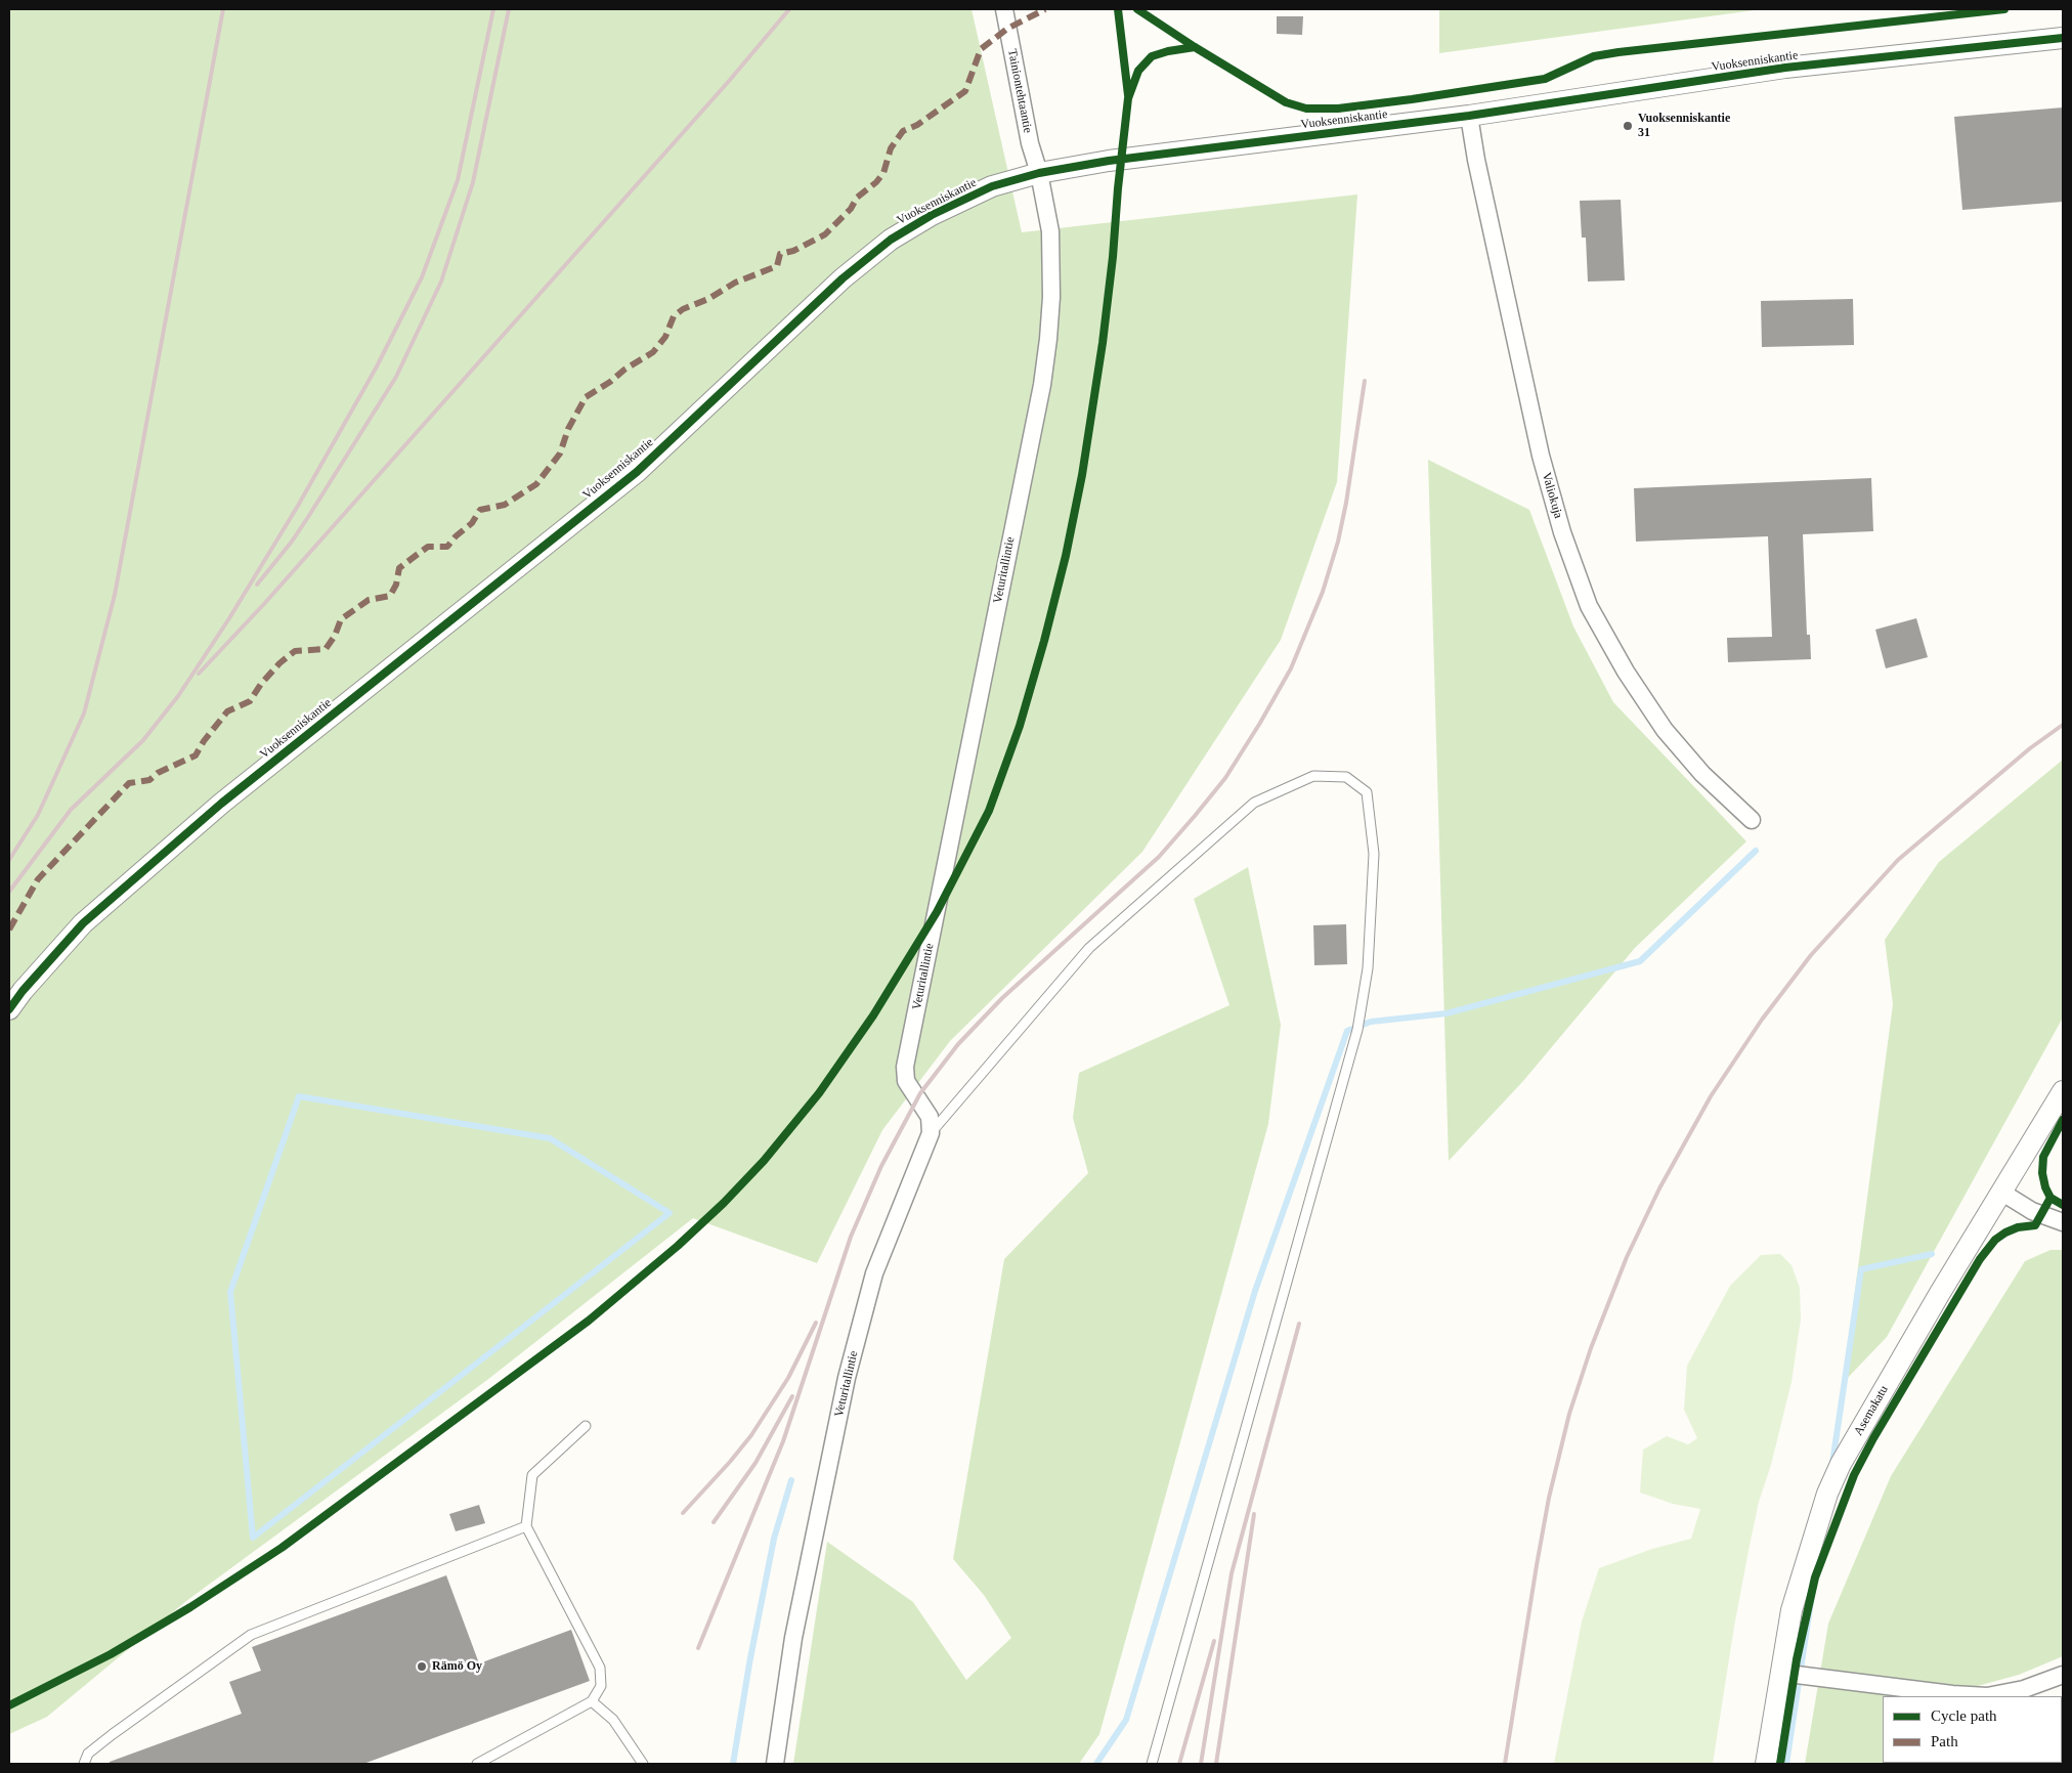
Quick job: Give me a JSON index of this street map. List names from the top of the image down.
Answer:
{
  "streets": {
    "street": [
      "Vuoksenniskantie",
      "Tainiontehtaantie",
      "Valiokuja",
      "Veturitallintie",
      "Asemakatu"
    ]
  },
  "crossings": [
    ["Vuoksenniskantie", "Tainiontehtaantie"],
    ["Vuoksenniskantie", "Valiokuja"],
    ["Vuoksenniskantie", "Veturitallintie"],
    ["Tainiontehtaantie", "Veturitallintie"]
  ],
  "places": ["Vuoksenniskantie 31", "Rämö Oy"],
  "legend": ["Cycle path", "Path"]
}
